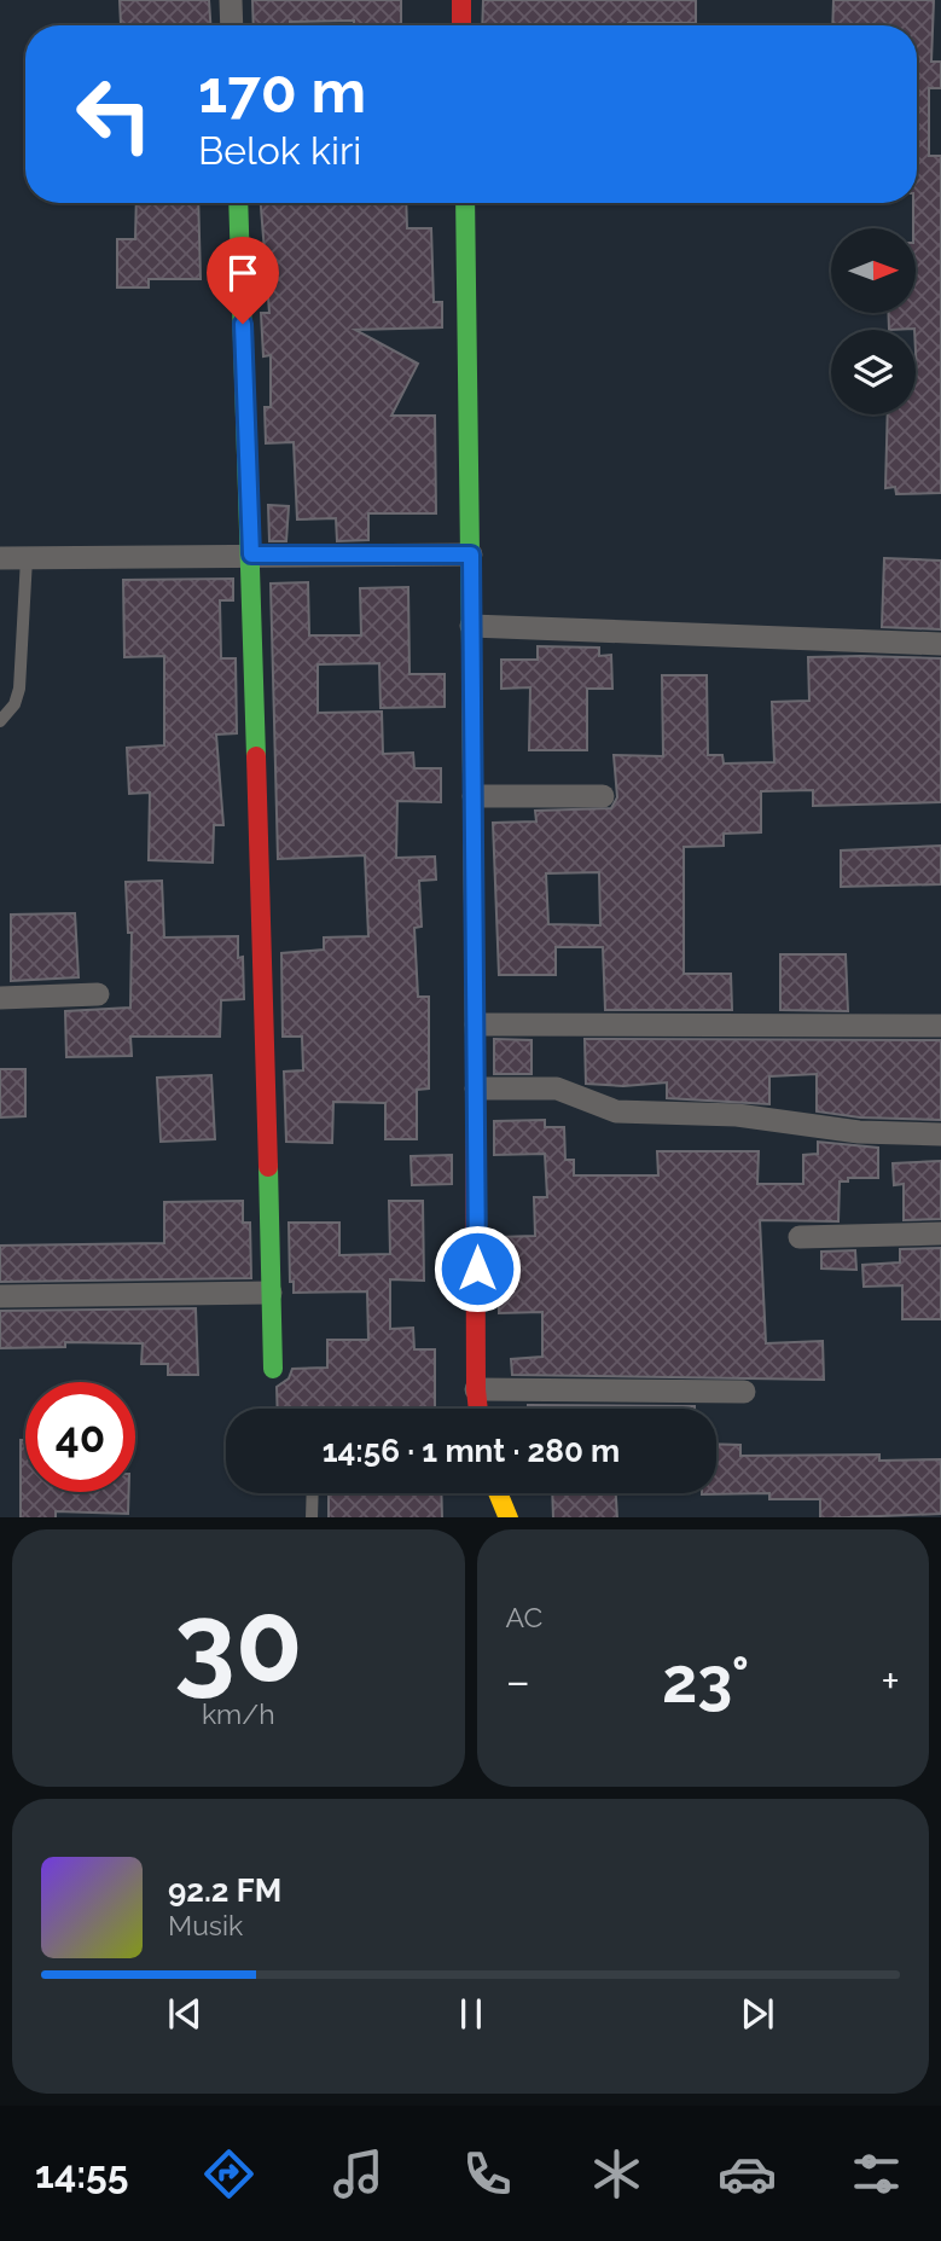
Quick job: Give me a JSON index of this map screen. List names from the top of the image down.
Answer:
{
  "north": "right",
  "page": {
    "turn": ["170 m", "Belok kiri"],
    "limit": "40",
    "trip": "14:56 · 1 mnt · 280 m",
    "tile": [
      ["30", "km/h"],
      "AC"
    ],
    "heat": ["−", "23°", "+"],
    "song": ["92.2 FM", "Musik"],
    "tabs": "14:55"
  }
}
